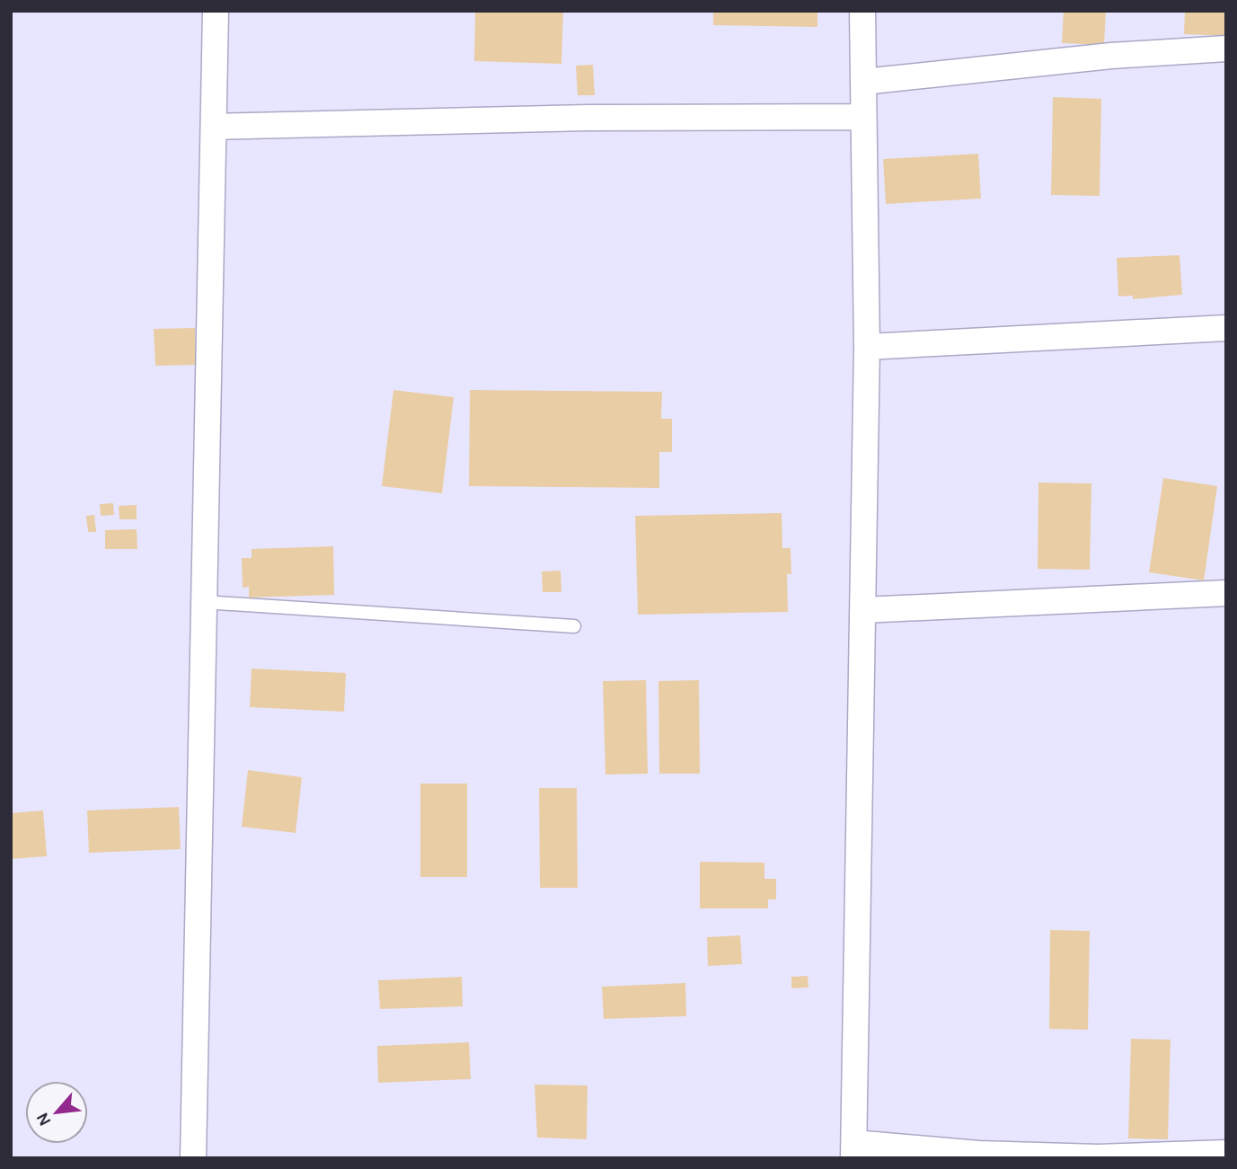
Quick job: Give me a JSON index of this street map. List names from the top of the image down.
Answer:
{
  "north": "bottom left"
}
